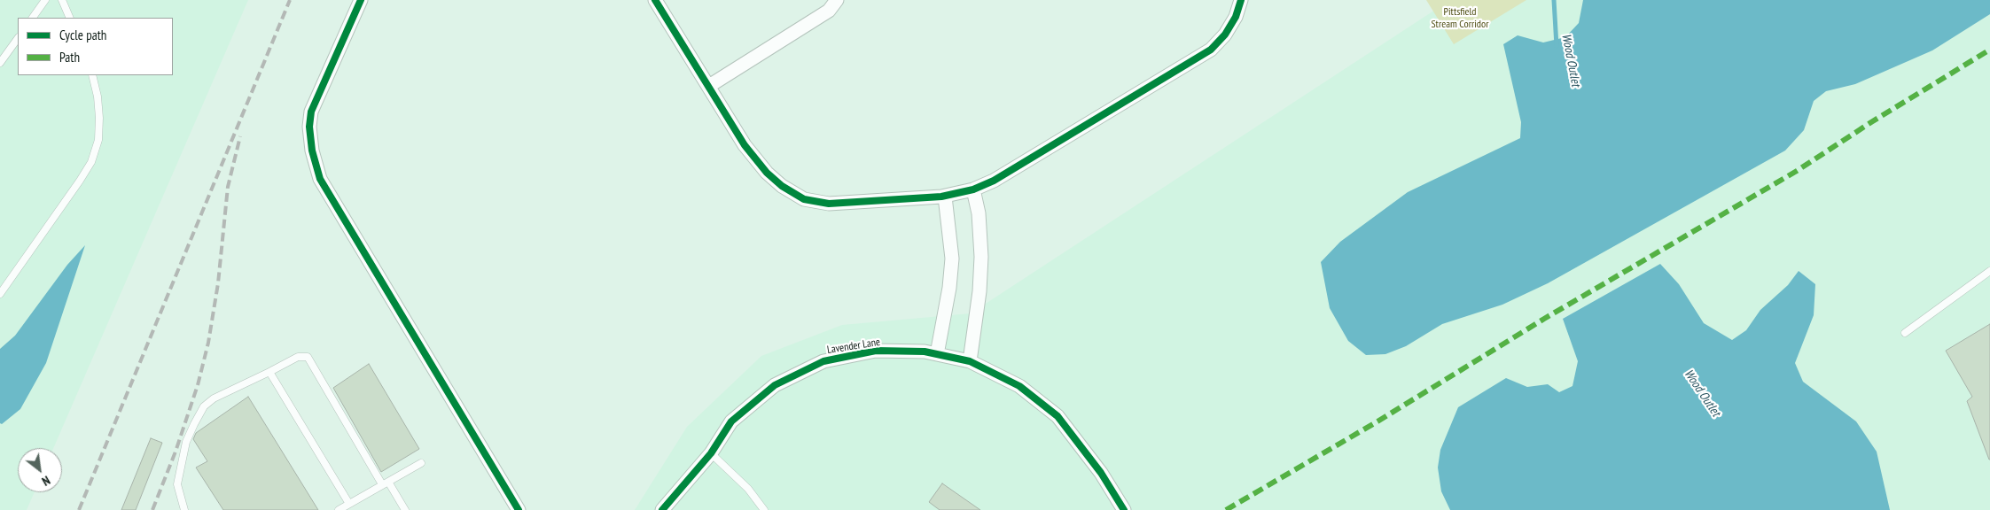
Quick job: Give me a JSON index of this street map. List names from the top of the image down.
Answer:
{
  "streets": {
    "street": ["Lavender Lane"]
  },
  "water": ["Wood Outlet"],
  "parks": ["Pittsfield Stream Corridor"],
  "legend": ["Cycle path", "Path"],
  "north": "bottom right"
}
